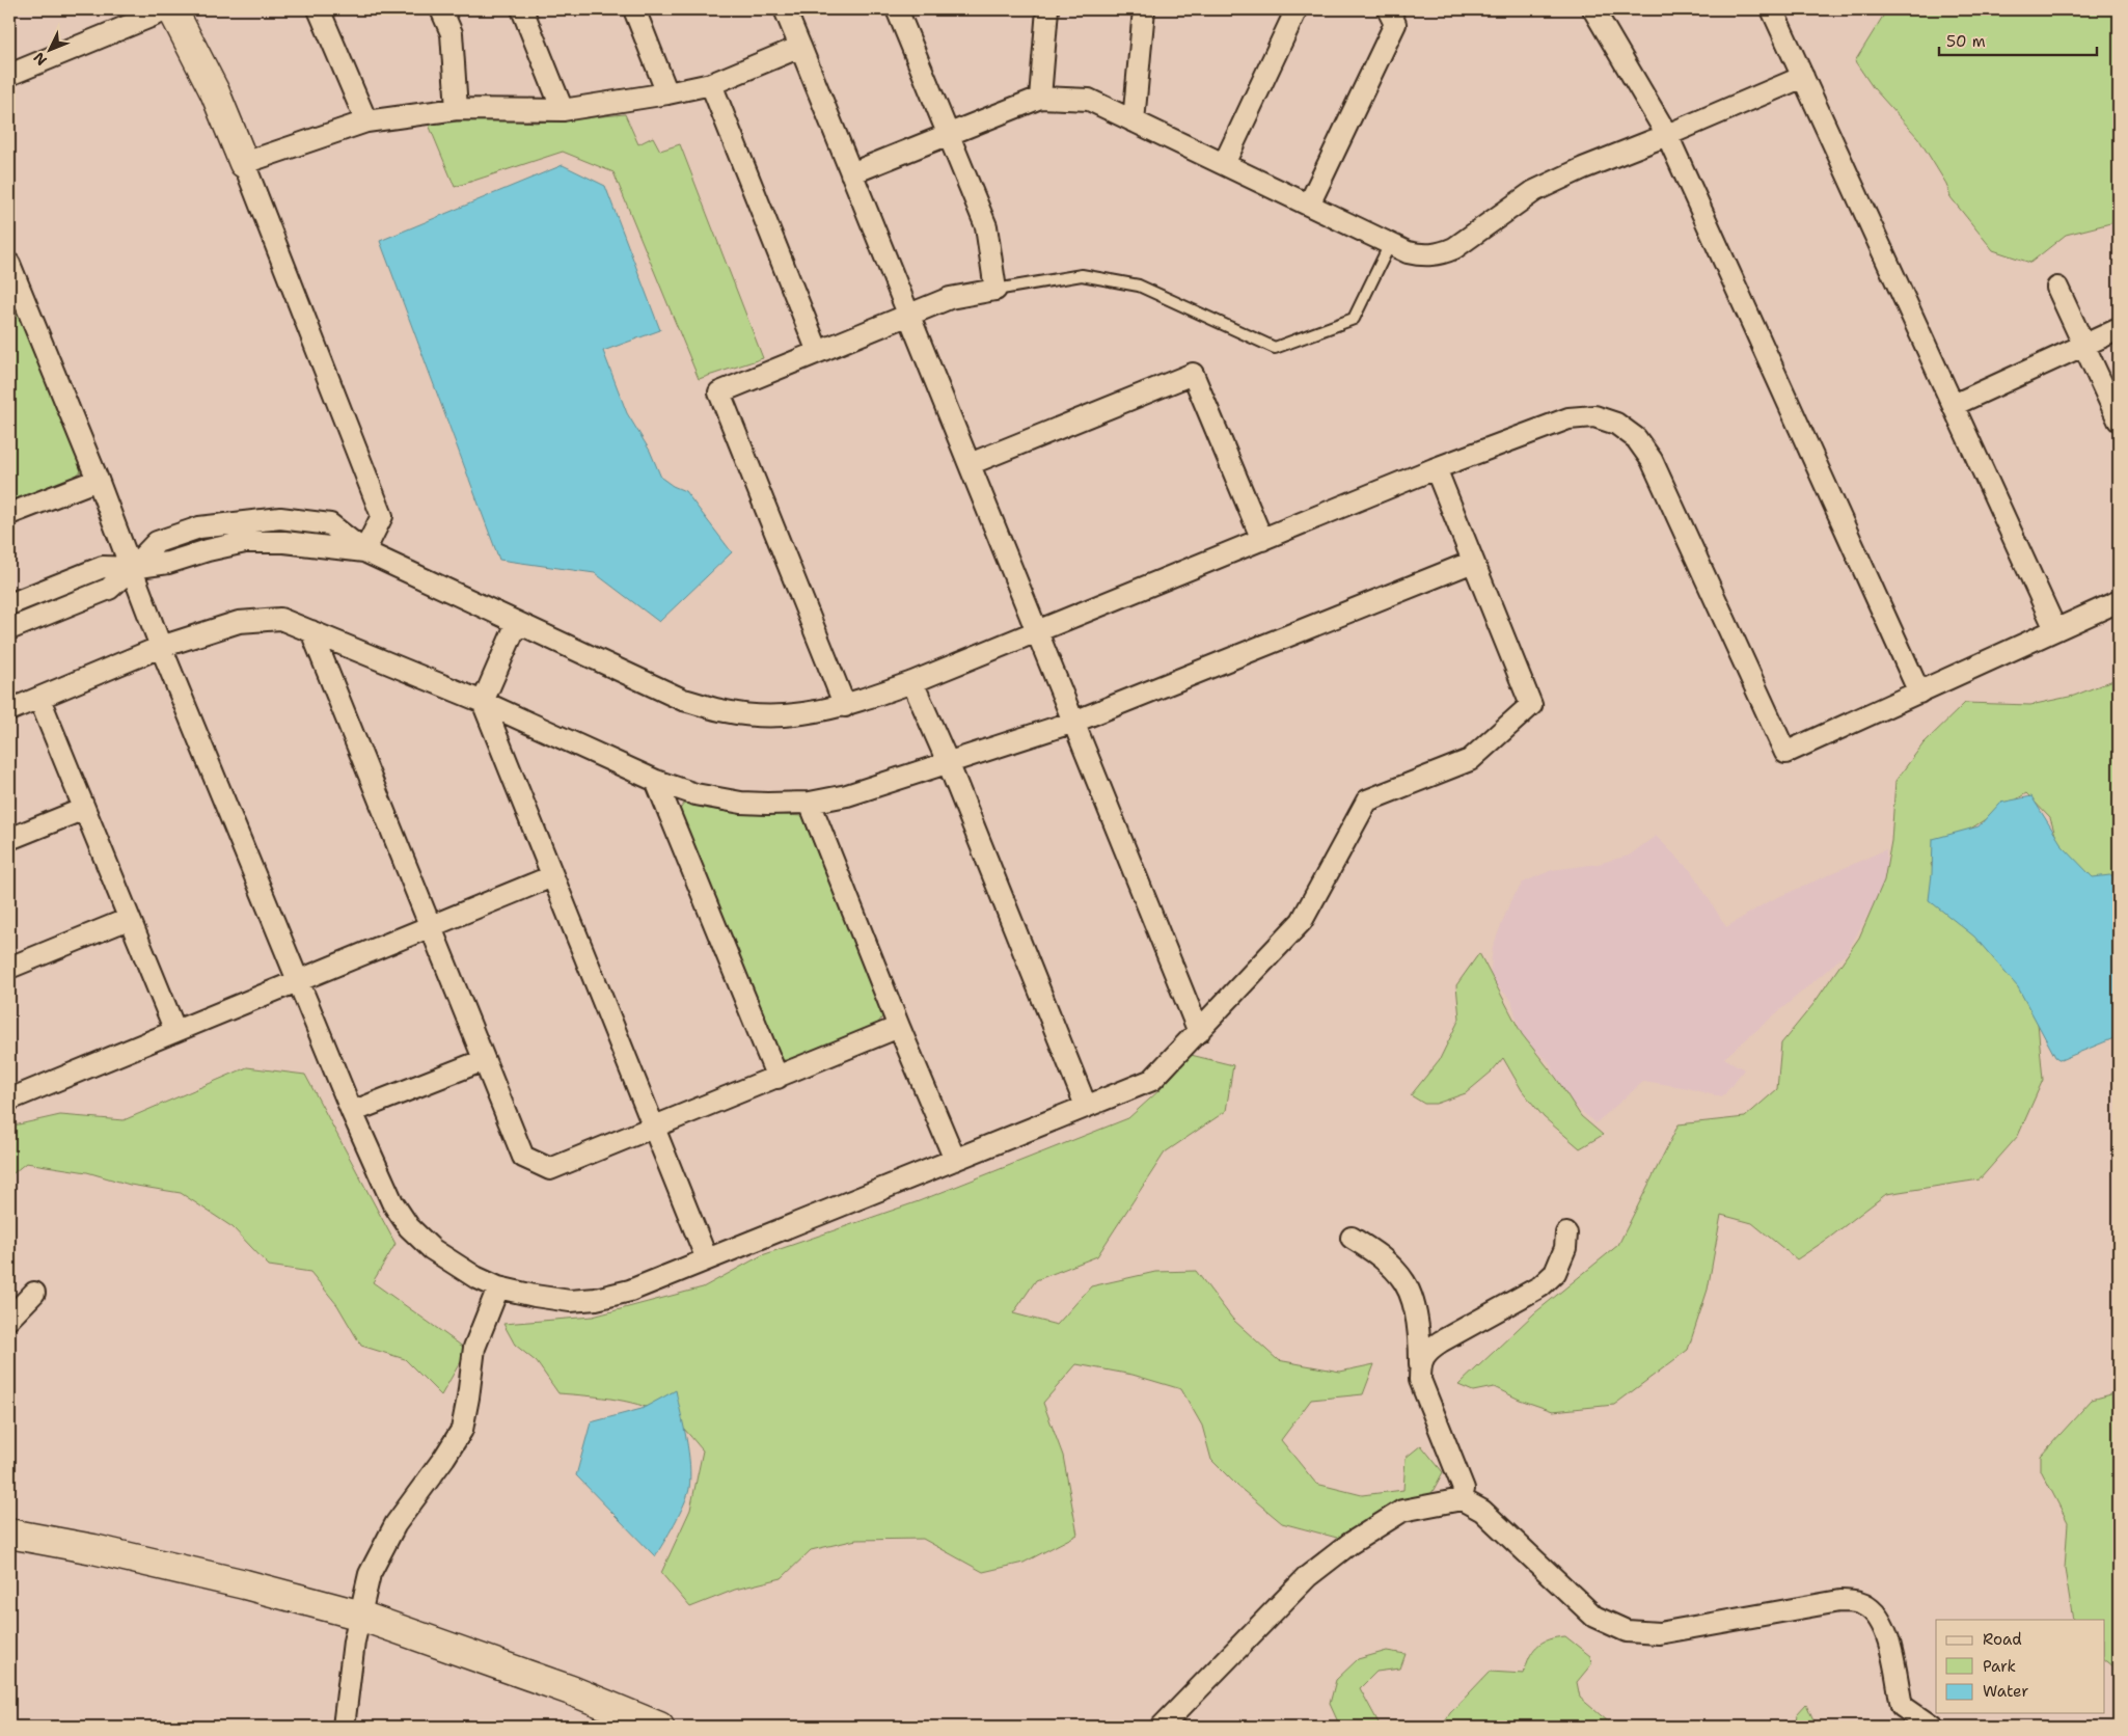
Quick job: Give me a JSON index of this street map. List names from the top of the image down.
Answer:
{
  "legend": ["Road", "Park", "Water"],
  "scale_bar": "50 m",
  "north": "bottom left"
}
